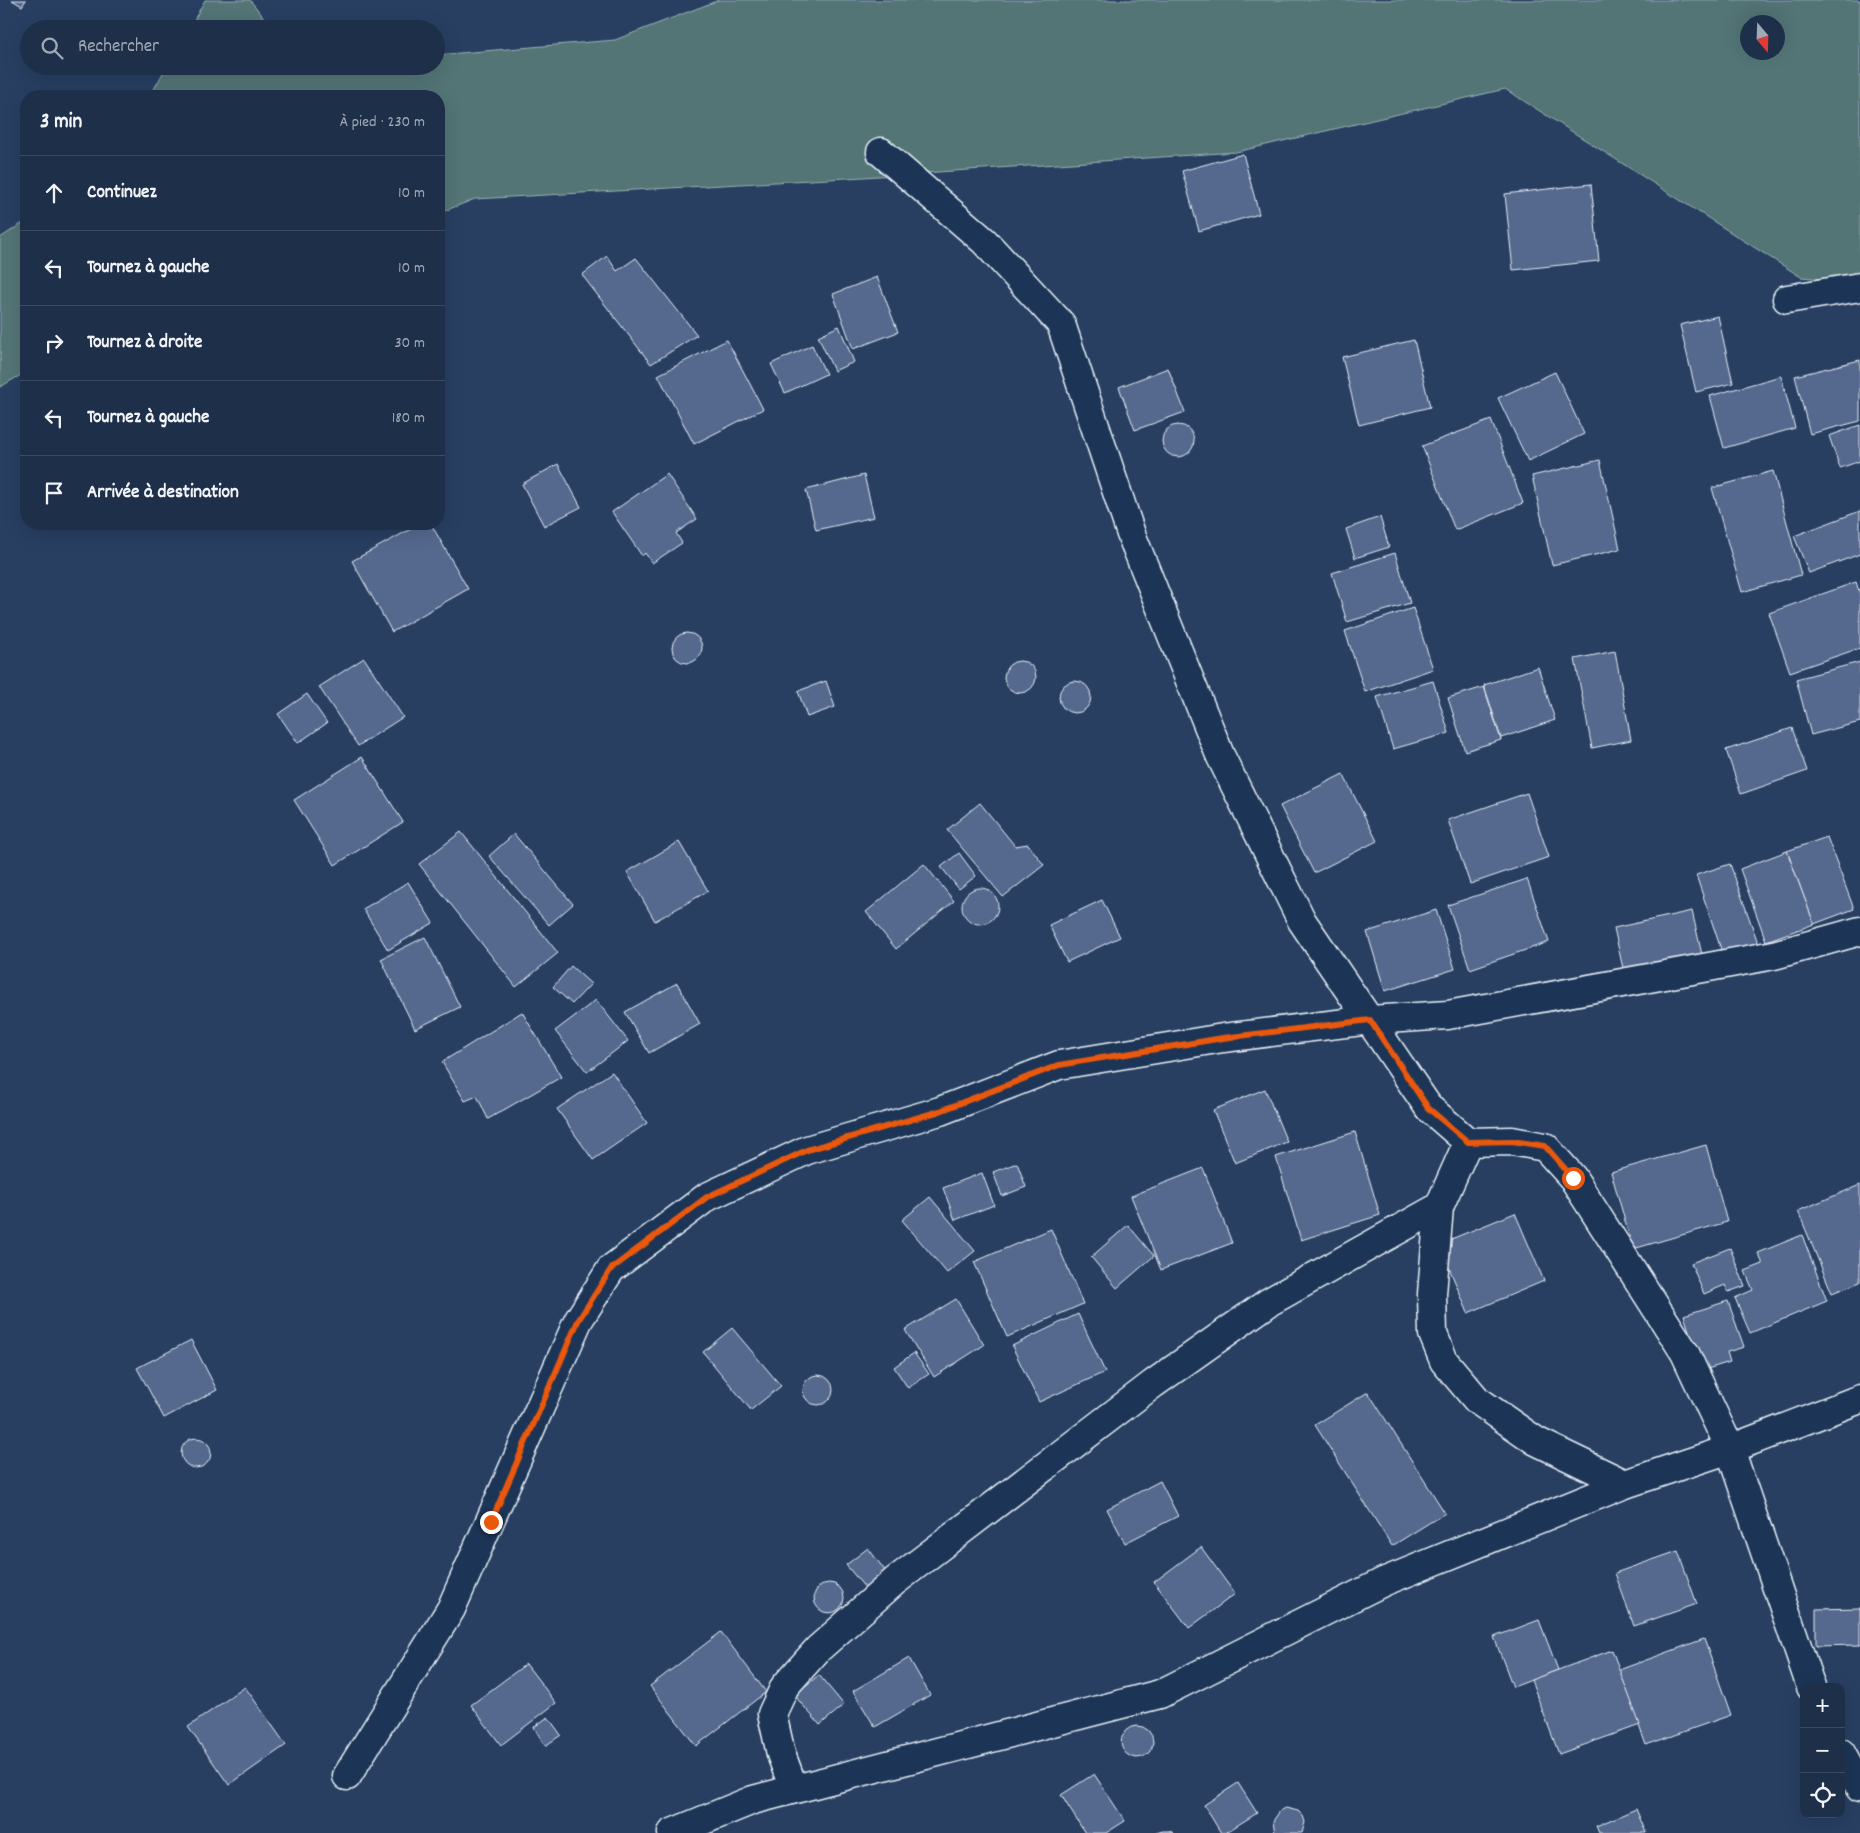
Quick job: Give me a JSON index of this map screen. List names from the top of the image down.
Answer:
{
  "north": "bottom",
  "page": {
    "search": "Rechercher",
    "heading": ["3 min", "À pied · 230 m"],
    "list": [
      ["Continuez", "10 m"],
      ["Tournez à gauche", "10 m"],
      ["Tournez à droite", "30 m"],
      ["Tournez à gauche", "180 m"],
      "Arrivée à destination"
    ],
    "map_buttons": ["+", "−"]
  }
}
